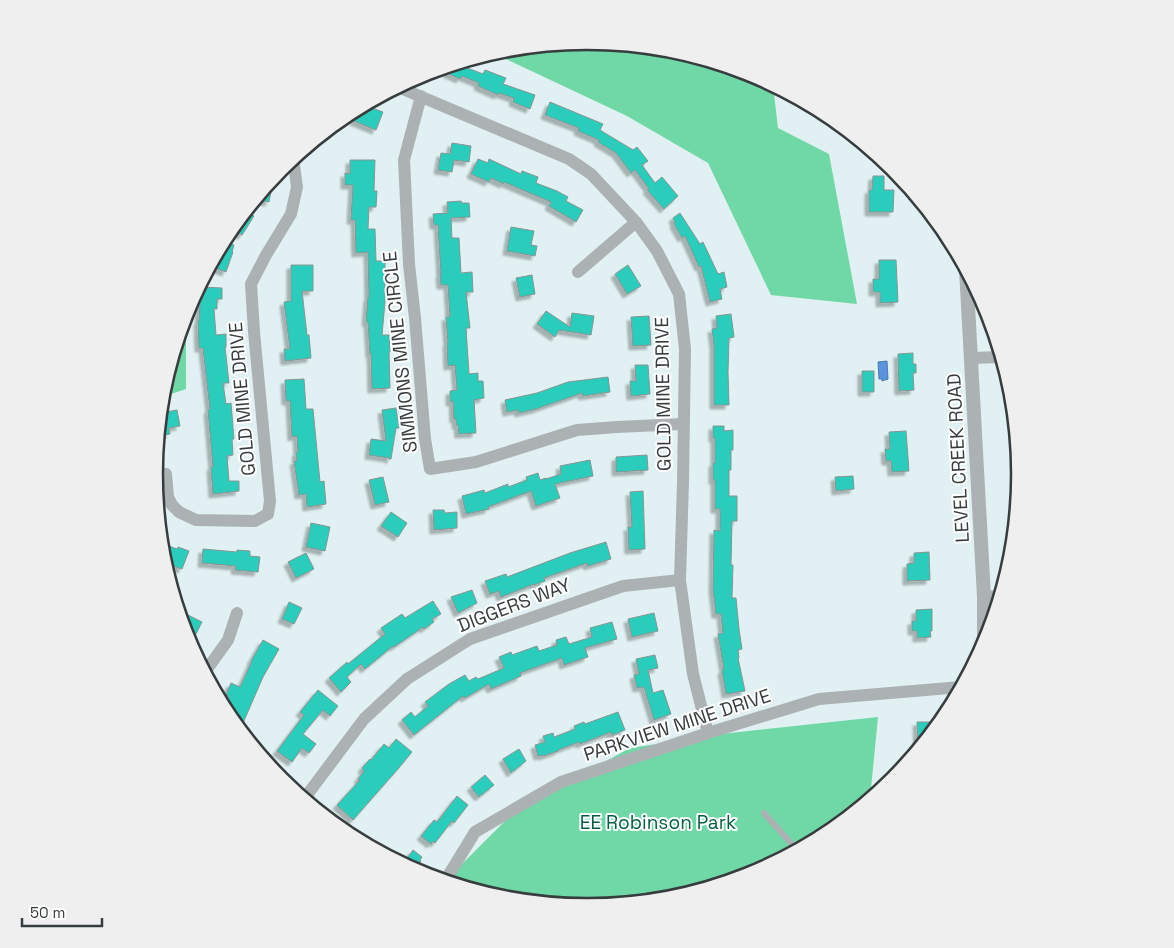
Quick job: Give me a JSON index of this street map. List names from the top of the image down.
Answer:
{
  "streets": {
    "street": [
      "SIMMONS MINE CIRCLE",
      "GOLD MINE DRIVE",
      "LEVEL CREEK ROAD",
      "DIGGERS WAY",
      "PARKVIEW MINE DRIVE"
    ]
  },
  "crossings": [
    ["SIMMONS MINE CIRCLE", "GOLD MINE DRIVE"],
    ["GOLD MINE DRIVE", "DIGGERS WAY"],
    ["GOLD MINE DRIVE", "PARKVIEW MINE DRIVE"]
  ],
  "parks": ["EE Robinson Park"],
  "scale_bar": "50 m"
}
